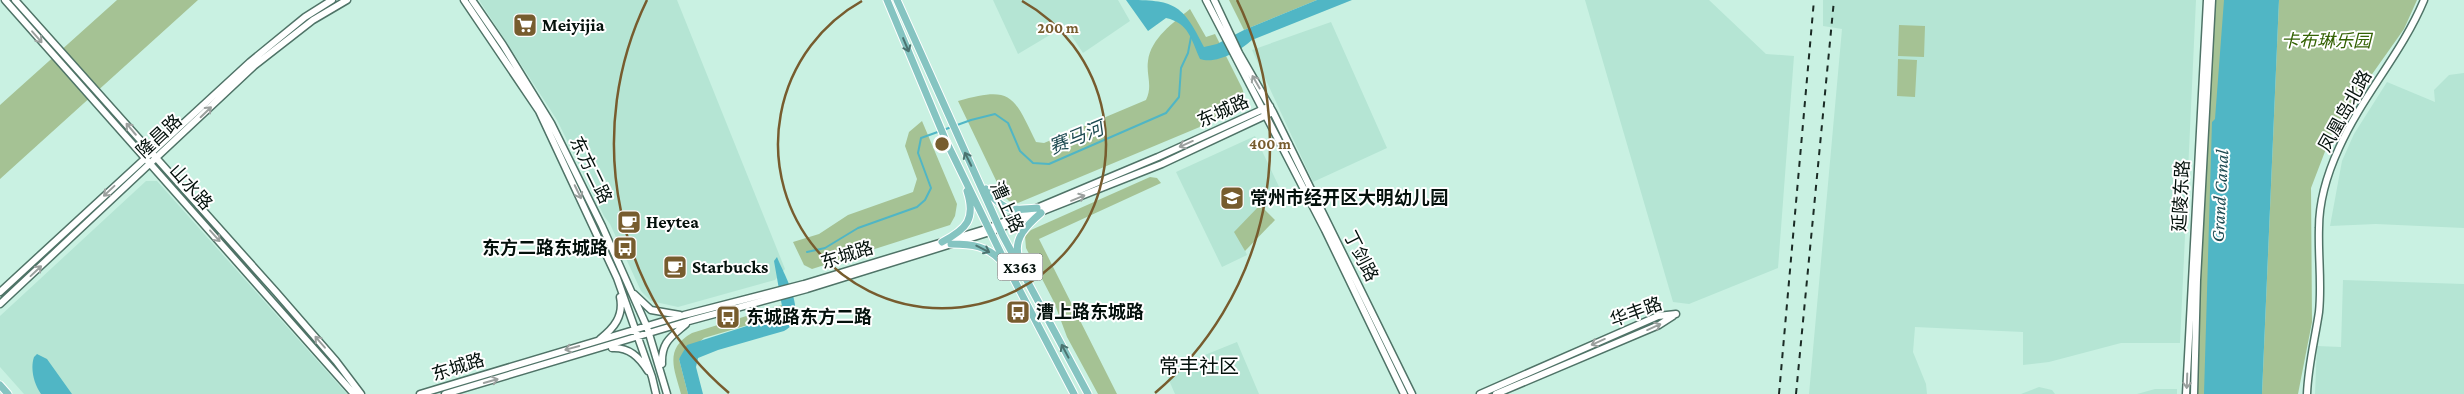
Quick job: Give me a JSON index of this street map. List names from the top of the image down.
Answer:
{
  "streets": {
    "main road": [
      "东城路",
      "凤凰岛北路",
      "隆昌路",
      "东方二路",
      "山水路",
      "延陵东路",
      "漕上路",
      "丁剑路",
      "X363",
      "华丰路"
    ]
  },
  "crossings": [
    ["东城路", "东方二路"],
    ["东城路", "漕上路"],
    ["东城路", "丁剑路"],
    ["隆昌路", "山水路"]
  ],
  "districts": ["常丰社区"],
  "water": ["赛马河", "Grand Canal"],
  "parks": ["卡布琳乐园"],
  "places": {
    "supermarket": ["Meiyijia"],
    "school or university": ["常州市经开区大明幼儿园"],
    "cafe": ["Heytea", "Starbucks"],
    "bus stop": ["东方二路东城路", "漕上路东城路", "东城路东方二路"]
  },
  "rings": ["200 m", "400 m"]
}
